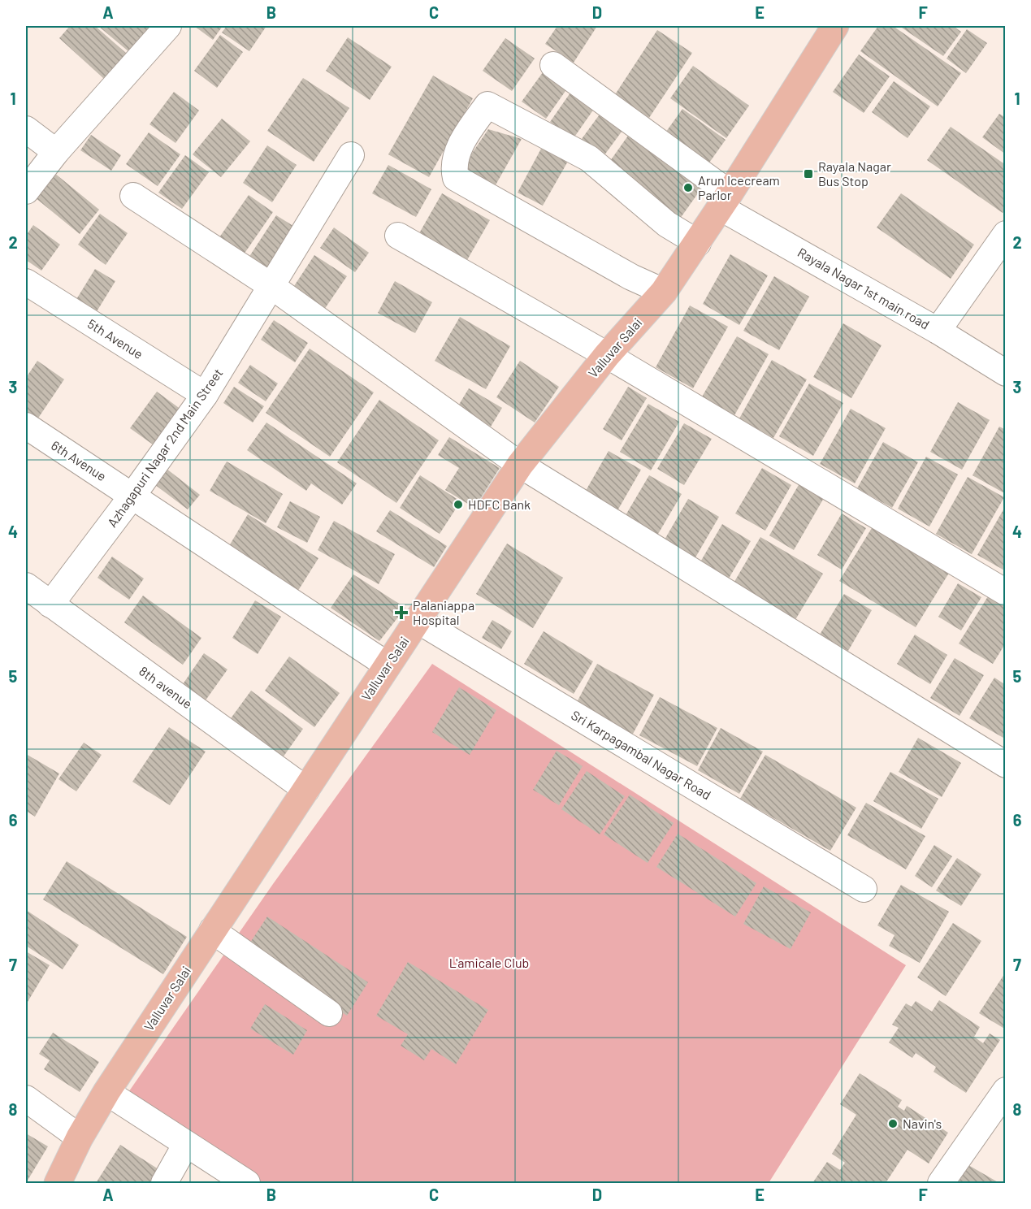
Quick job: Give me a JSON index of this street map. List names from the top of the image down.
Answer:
{
  "streets": {
    "main road": ["Valluvar Salai"],
    "street": [
      "Rayala Nagar 1st main road",
      "5th Avenue",
      "Azhagapuri Nagar 2nd Main Street",
      "6th Avenue",
      "8th avenue",
      "Sri Karpagambal Nagar Road"
    ]
  },
  "crossings": [
    ["Rayala Nagar 1st main road", "Valluvar Salai"],
    ["5th Avenue", "Azhagapuri Nagar 2nd Main Street"],
    ["Valluvar Salai", "6th Avenue"],
    ["Valluvar Salai", "8th avenue"],
    ["Valluvar Salai", "Sri Karpagambal Nagar Road"],
    ["Azhagapuri Nagar 2nd Main Street", "6th Avenue"],
    ["Azhagapuri Nagar 2nd Main Street", "8th avenue"]
  ],
  "parks": ["L'amicale Club"],
  "places": {
    "transit": ["Rayala Nagar Bus Stop"],
    "other": ["Arun Icecream Parlor", "HDFC Bank", "Navin's"],
    "health": ["Palaniappa Hospital"]
  },
  "grid": {
    "columns": [
      "A",
      "B",
      "C",
      "D",
      "E",
      "F"
    ],
    "rows": [
      "1",
      "2",
      "3",
      "4",
      "5",
      "6",
      "7",
      "8"
    ]
  }
}
